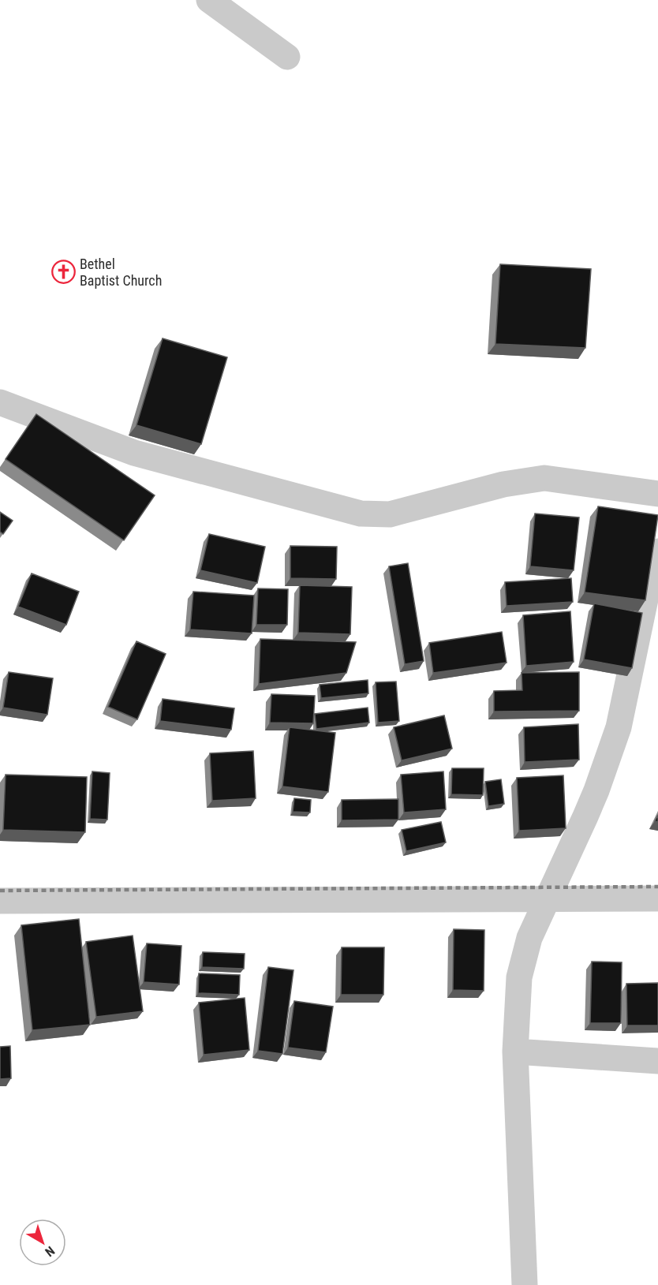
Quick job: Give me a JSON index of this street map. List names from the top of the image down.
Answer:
{
  "places": {
    "church": ["Bethel Baptist Church"]
  },
  "north": "bottom right"
}
